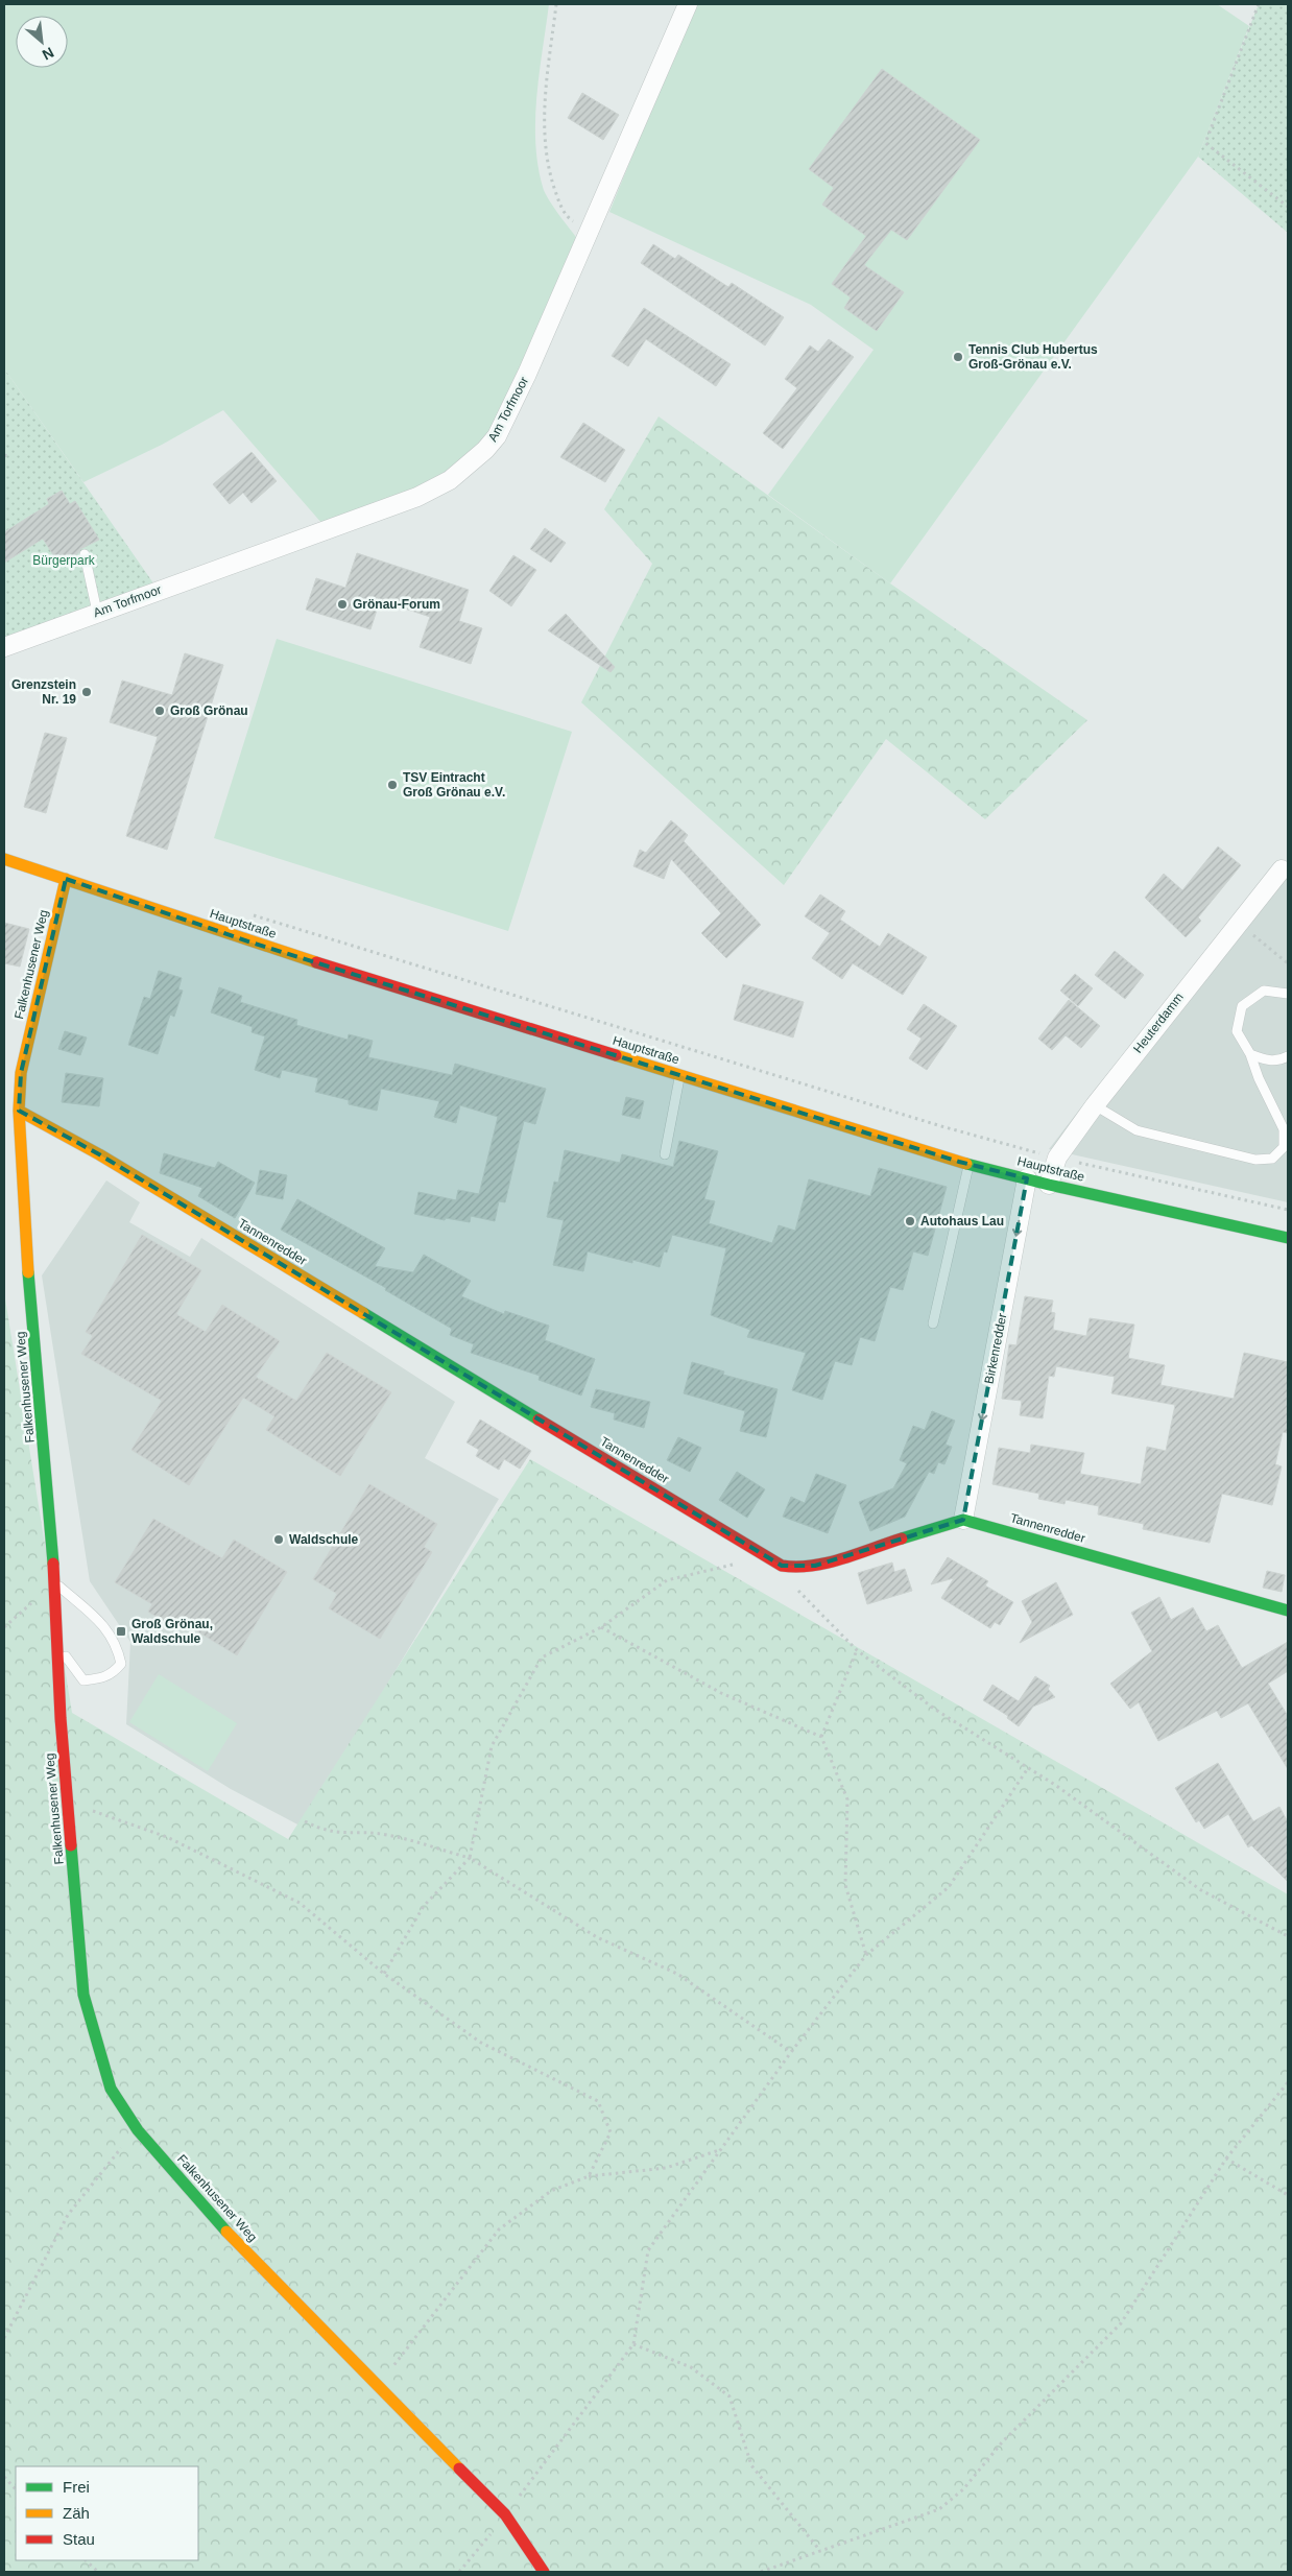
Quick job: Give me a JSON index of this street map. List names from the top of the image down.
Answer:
{
  "streets": {
    "street": [
      "Am Torfmoor",
      "Hauptstraße",
      "Falkenhusener Weg",
      "Heuterdamm",
      "Tannenredder",
      "Birkenredder"
    ]
  },
  "crossings": [
    ["Hauptstraße", "Falkenhusener Weg"],
    ["Hauptstraße", "Heuterdamm"],
    ["Hauptstraße", "Birkenredder"],
    ["Falkenhusener Weg", "Tannenredder"],
    ["Tannenredder", "Birkenredder"]
  ],
  "one_way": ["Birkenredder"],
  "parks": ["Bürgerpark"],
  "places": {
    "other": [
      "Tennis Club Hubertus Groß-Grönau e.V.",
      "Grönau-Forum",
      "Grenzstein Nr. 19",
      "Groß Grönau",
      "TSV Eintracht Groß Grönau e.V.",
      "Autohaus Lau",
      "Waldschule"
    ],
    "transit": ["Groß Grönau, Waldschule"]
  },
  "legend": ["Frei", "Zäh", "Stau"],
  "north": "bottom right"
}
